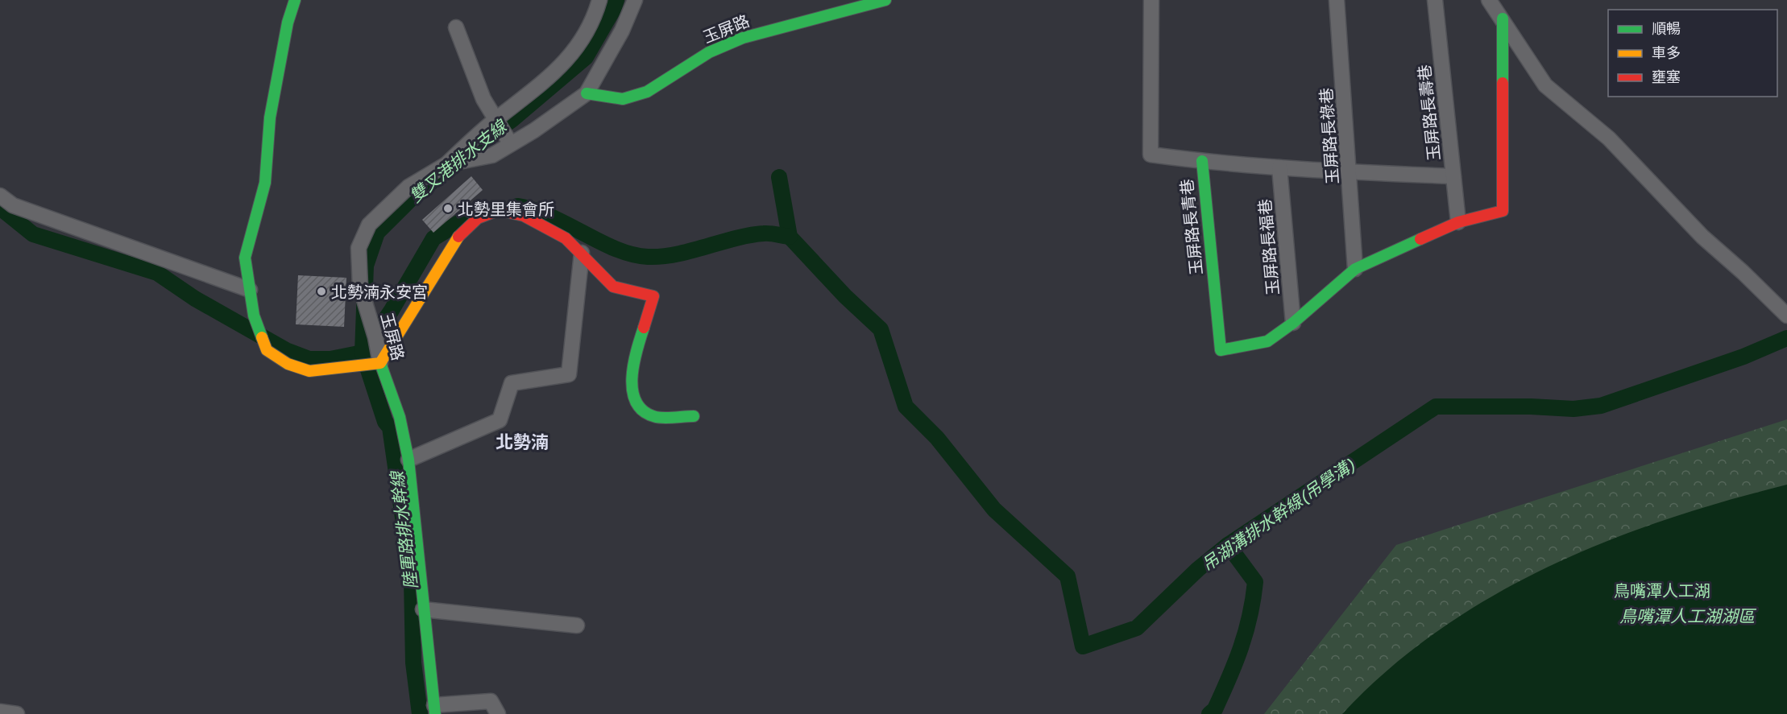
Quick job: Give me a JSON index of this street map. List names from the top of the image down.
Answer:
{
  "streets": {
    "street": [
      "玉屏路",
      "玉屏路長壽巷",
      "玉屏路長祿巷",
      "玉屏路長青巷",
      "玉屏路長福巷"
    ]
  },
  "crossings": [
    ["玉屏路長青巷", "玉屏路長福巷"]
  ],
  "districts": ["北勢湳"],
  "water": [
    "雙叉港排水支線",
    "吊湖溝排水幹線(吊學溝)",
    "陸軍路排水幹線",
    "鳥嘴潭人工湖湖區"
  ],
  "parks": ["鳥嘴潭人工湖"],
  "places": ["北勢里集會所", "北勢湳永安宮"],
  "legend": ["順暢", "車多", "壅塞"]
}
